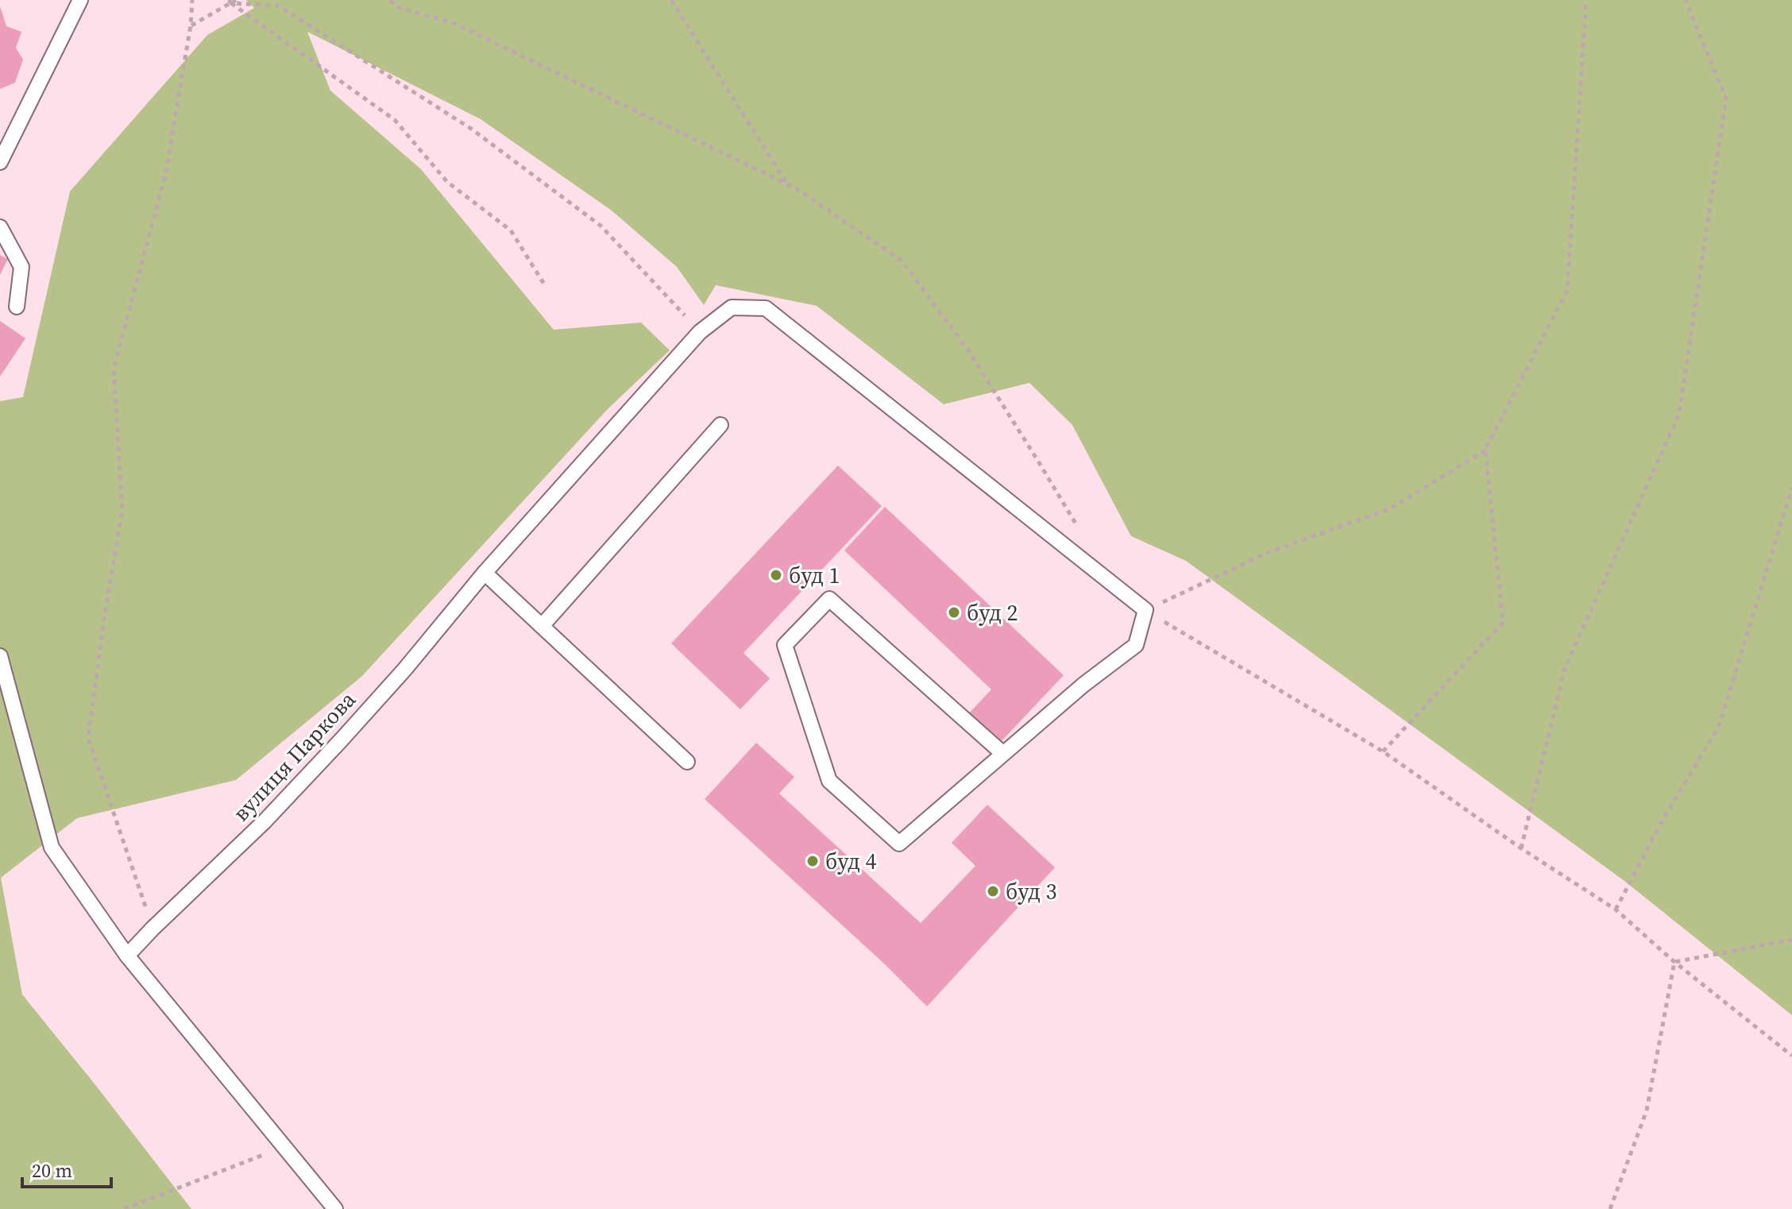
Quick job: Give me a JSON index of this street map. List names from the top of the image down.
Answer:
{
  "streets": {
    "lane": ["вулиця Паркова"]
  },
  "places": [
    "буд 1",
    "буд 2",
    "буд 4",
    "буд 3"
  ],
  "scale_bar": "20 m"
}
